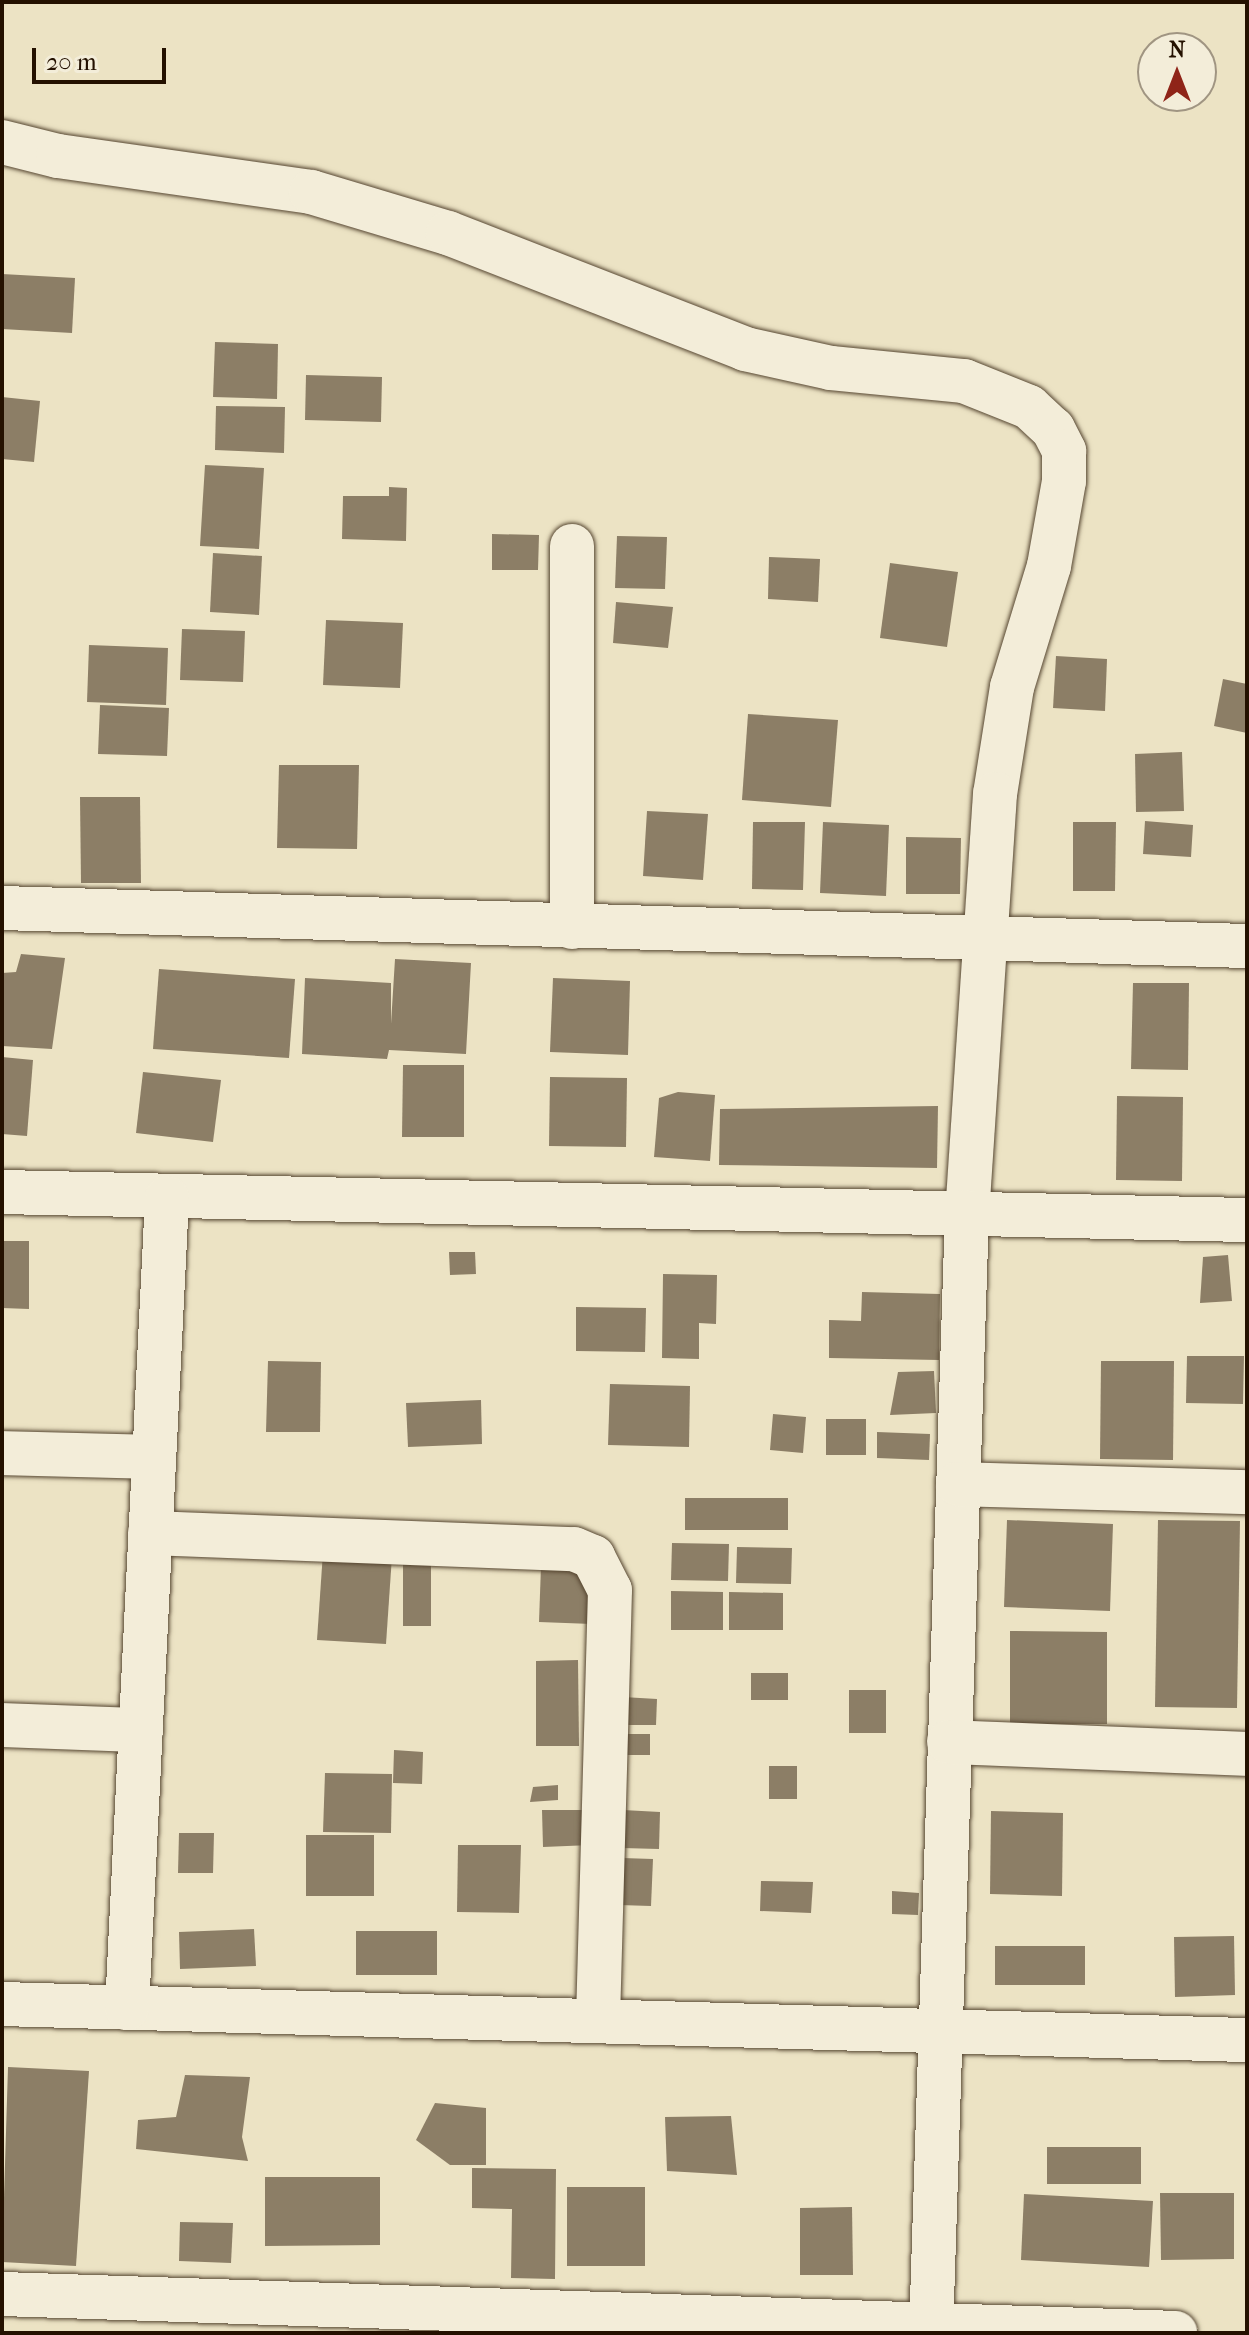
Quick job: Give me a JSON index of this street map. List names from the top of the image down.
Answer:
{
  "scale_bar": "20 m",
  "north": "top"
}
